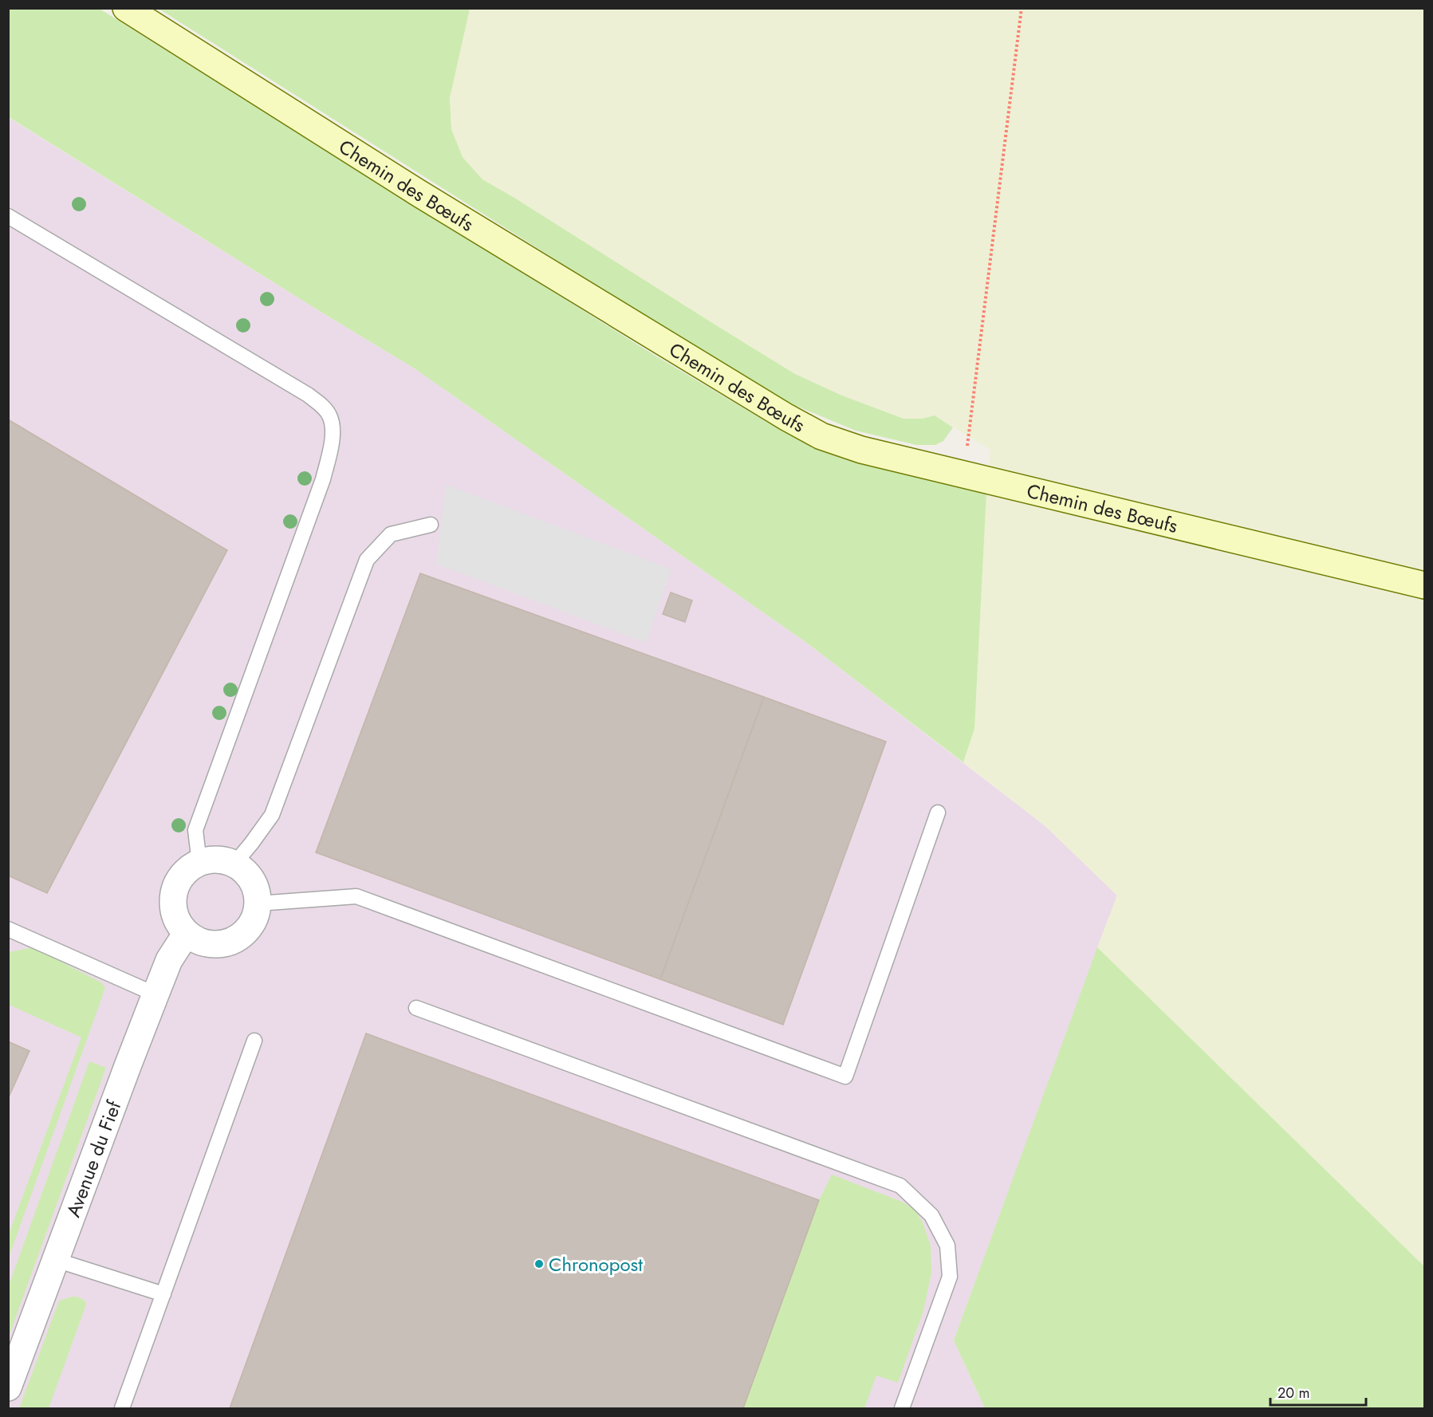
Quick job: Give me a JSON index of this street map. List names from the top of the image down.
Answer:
{
  "streets": {
    "street": ["Chemin des Bœufs", "Avenue du Fief"]
  },
  "places": ["Chronopost"],
  "scale_bar": "20 m"
}
